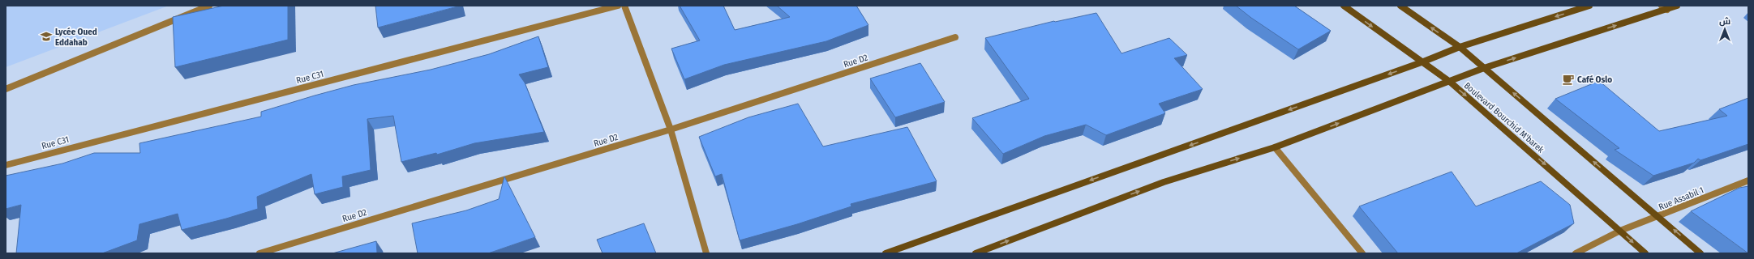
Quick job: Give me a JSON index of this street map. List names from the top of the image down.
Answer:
{
  "streets": {
    "main road": ["Boulevard Bourchid M'barek"],
    "street": ["Rue D2", "Rue C31", "Rue Assabil 1"]
  },
  "crossings": [
    ["Boulevard Bourchid M'barek", "Rue Assabil 1"]
  ],
  "places": {
    "school or university": ["Lycée Oued Eddahab"],
    "cafe": ["Café Oslo"]
  },
  "north": "top"
}
